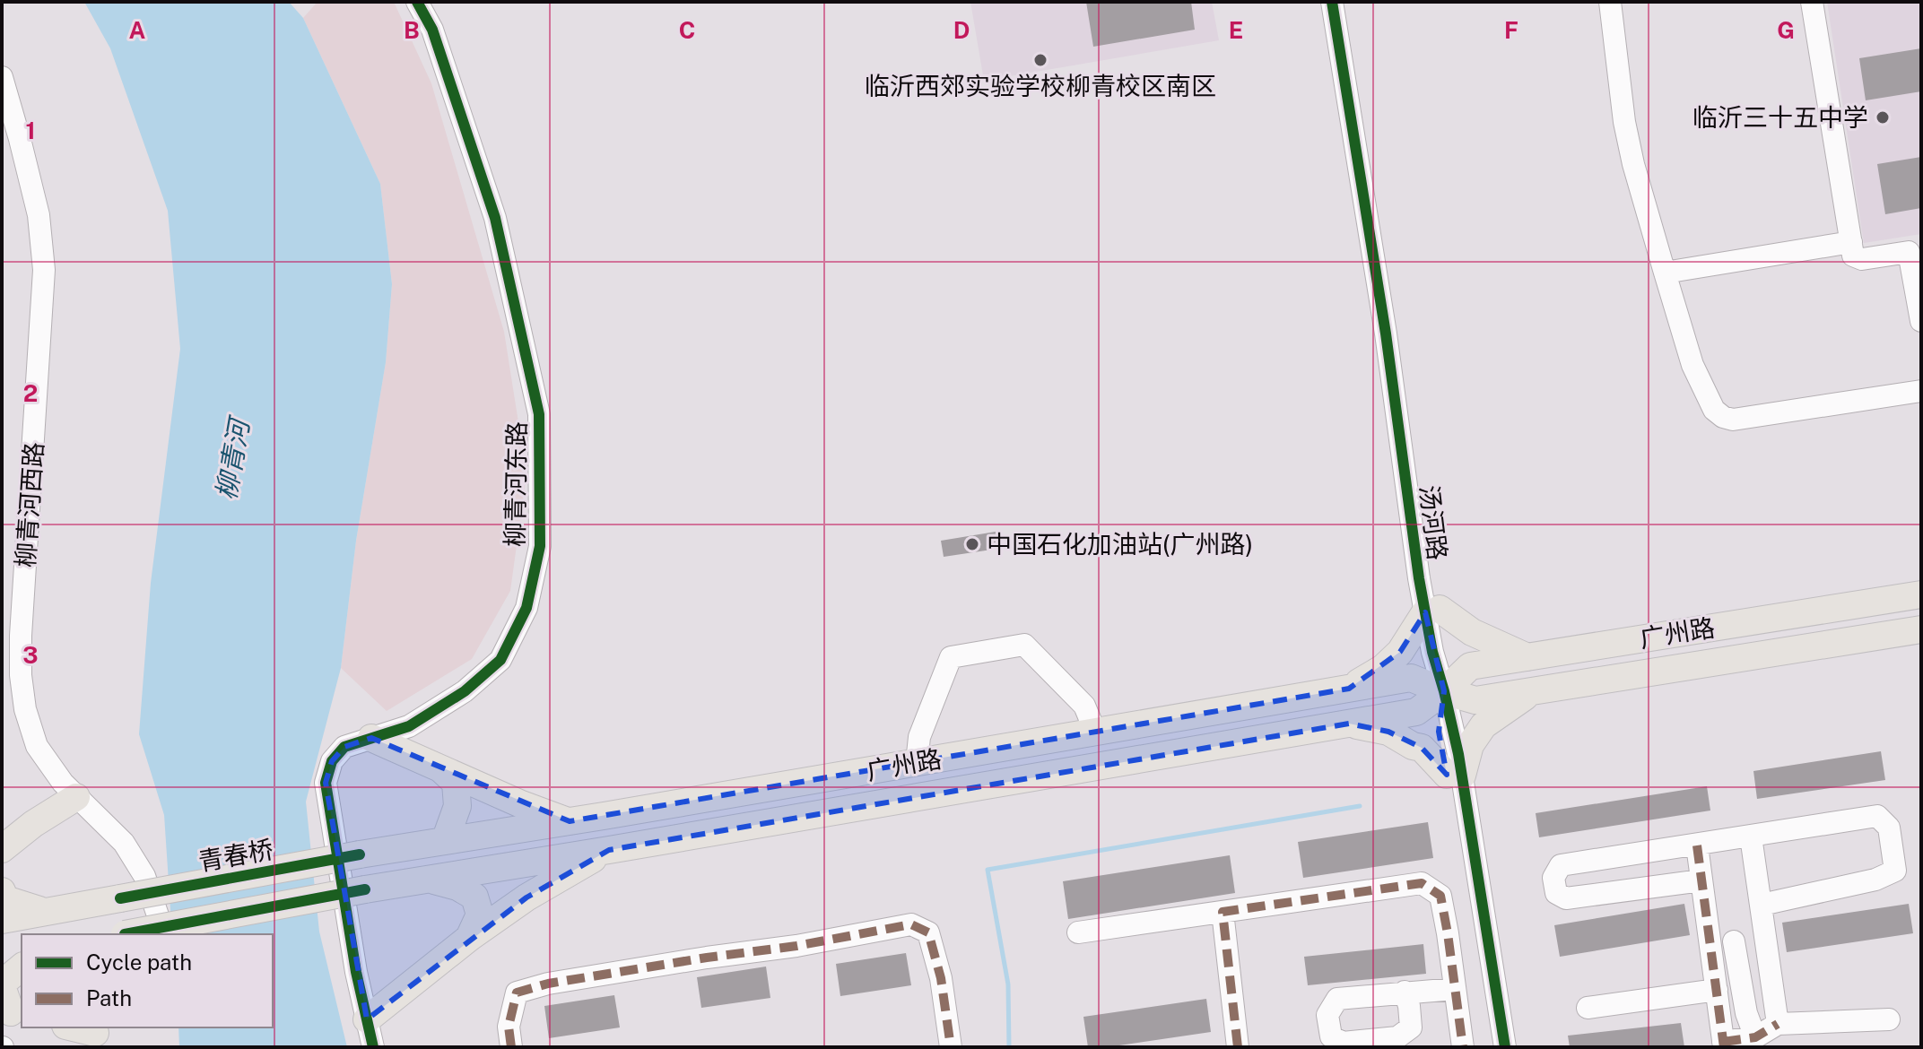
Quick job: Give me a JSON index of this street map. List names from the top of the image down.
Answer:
{
  "streets": {
    "main road": ["广州路", "青春桥"],
    "street": ["柳青河东路", "柳青河西路", "汤河路"]
  },
  "crossings": [
    ["汤河路", "广州路"],
    ["广州路", "青春桥"]
  ],
  "water": ["柳青河"],
  "places": ["临沂西郊实验学校柳青校区南区", "临沂三十五中学", "中国石化加油站(广州路)"],
  "legend": ["Cycle path", "Path"],
  "grid": {
    "columns": [
      "A",
      "B",
      "C",
      "D",
      "E",
      "F",
      "G"
    ],
    "rows": ["1", "2", "3"]
  }
}
